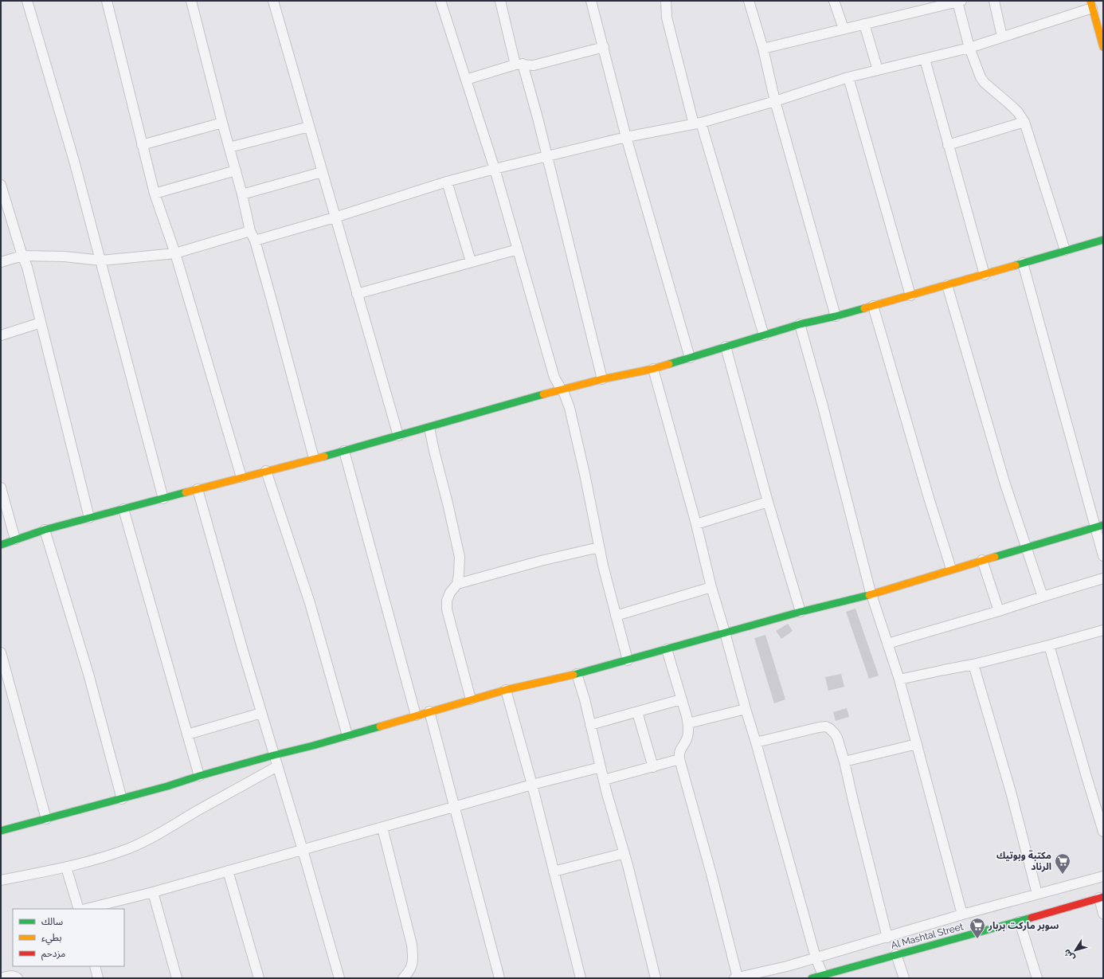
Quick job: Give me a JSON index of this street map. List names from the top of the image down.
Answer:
{
  "streets": {
    "street": ["Al Mashtal Street"]
  },
  "places": {
    "supermarket": ["مكتبة وبوتيك الرناد", "سوبر ماركت بربار"]
  },
  "legend": ["سالك", "بطيء", "مزدحم"],
  "north": "bottom left"
}
